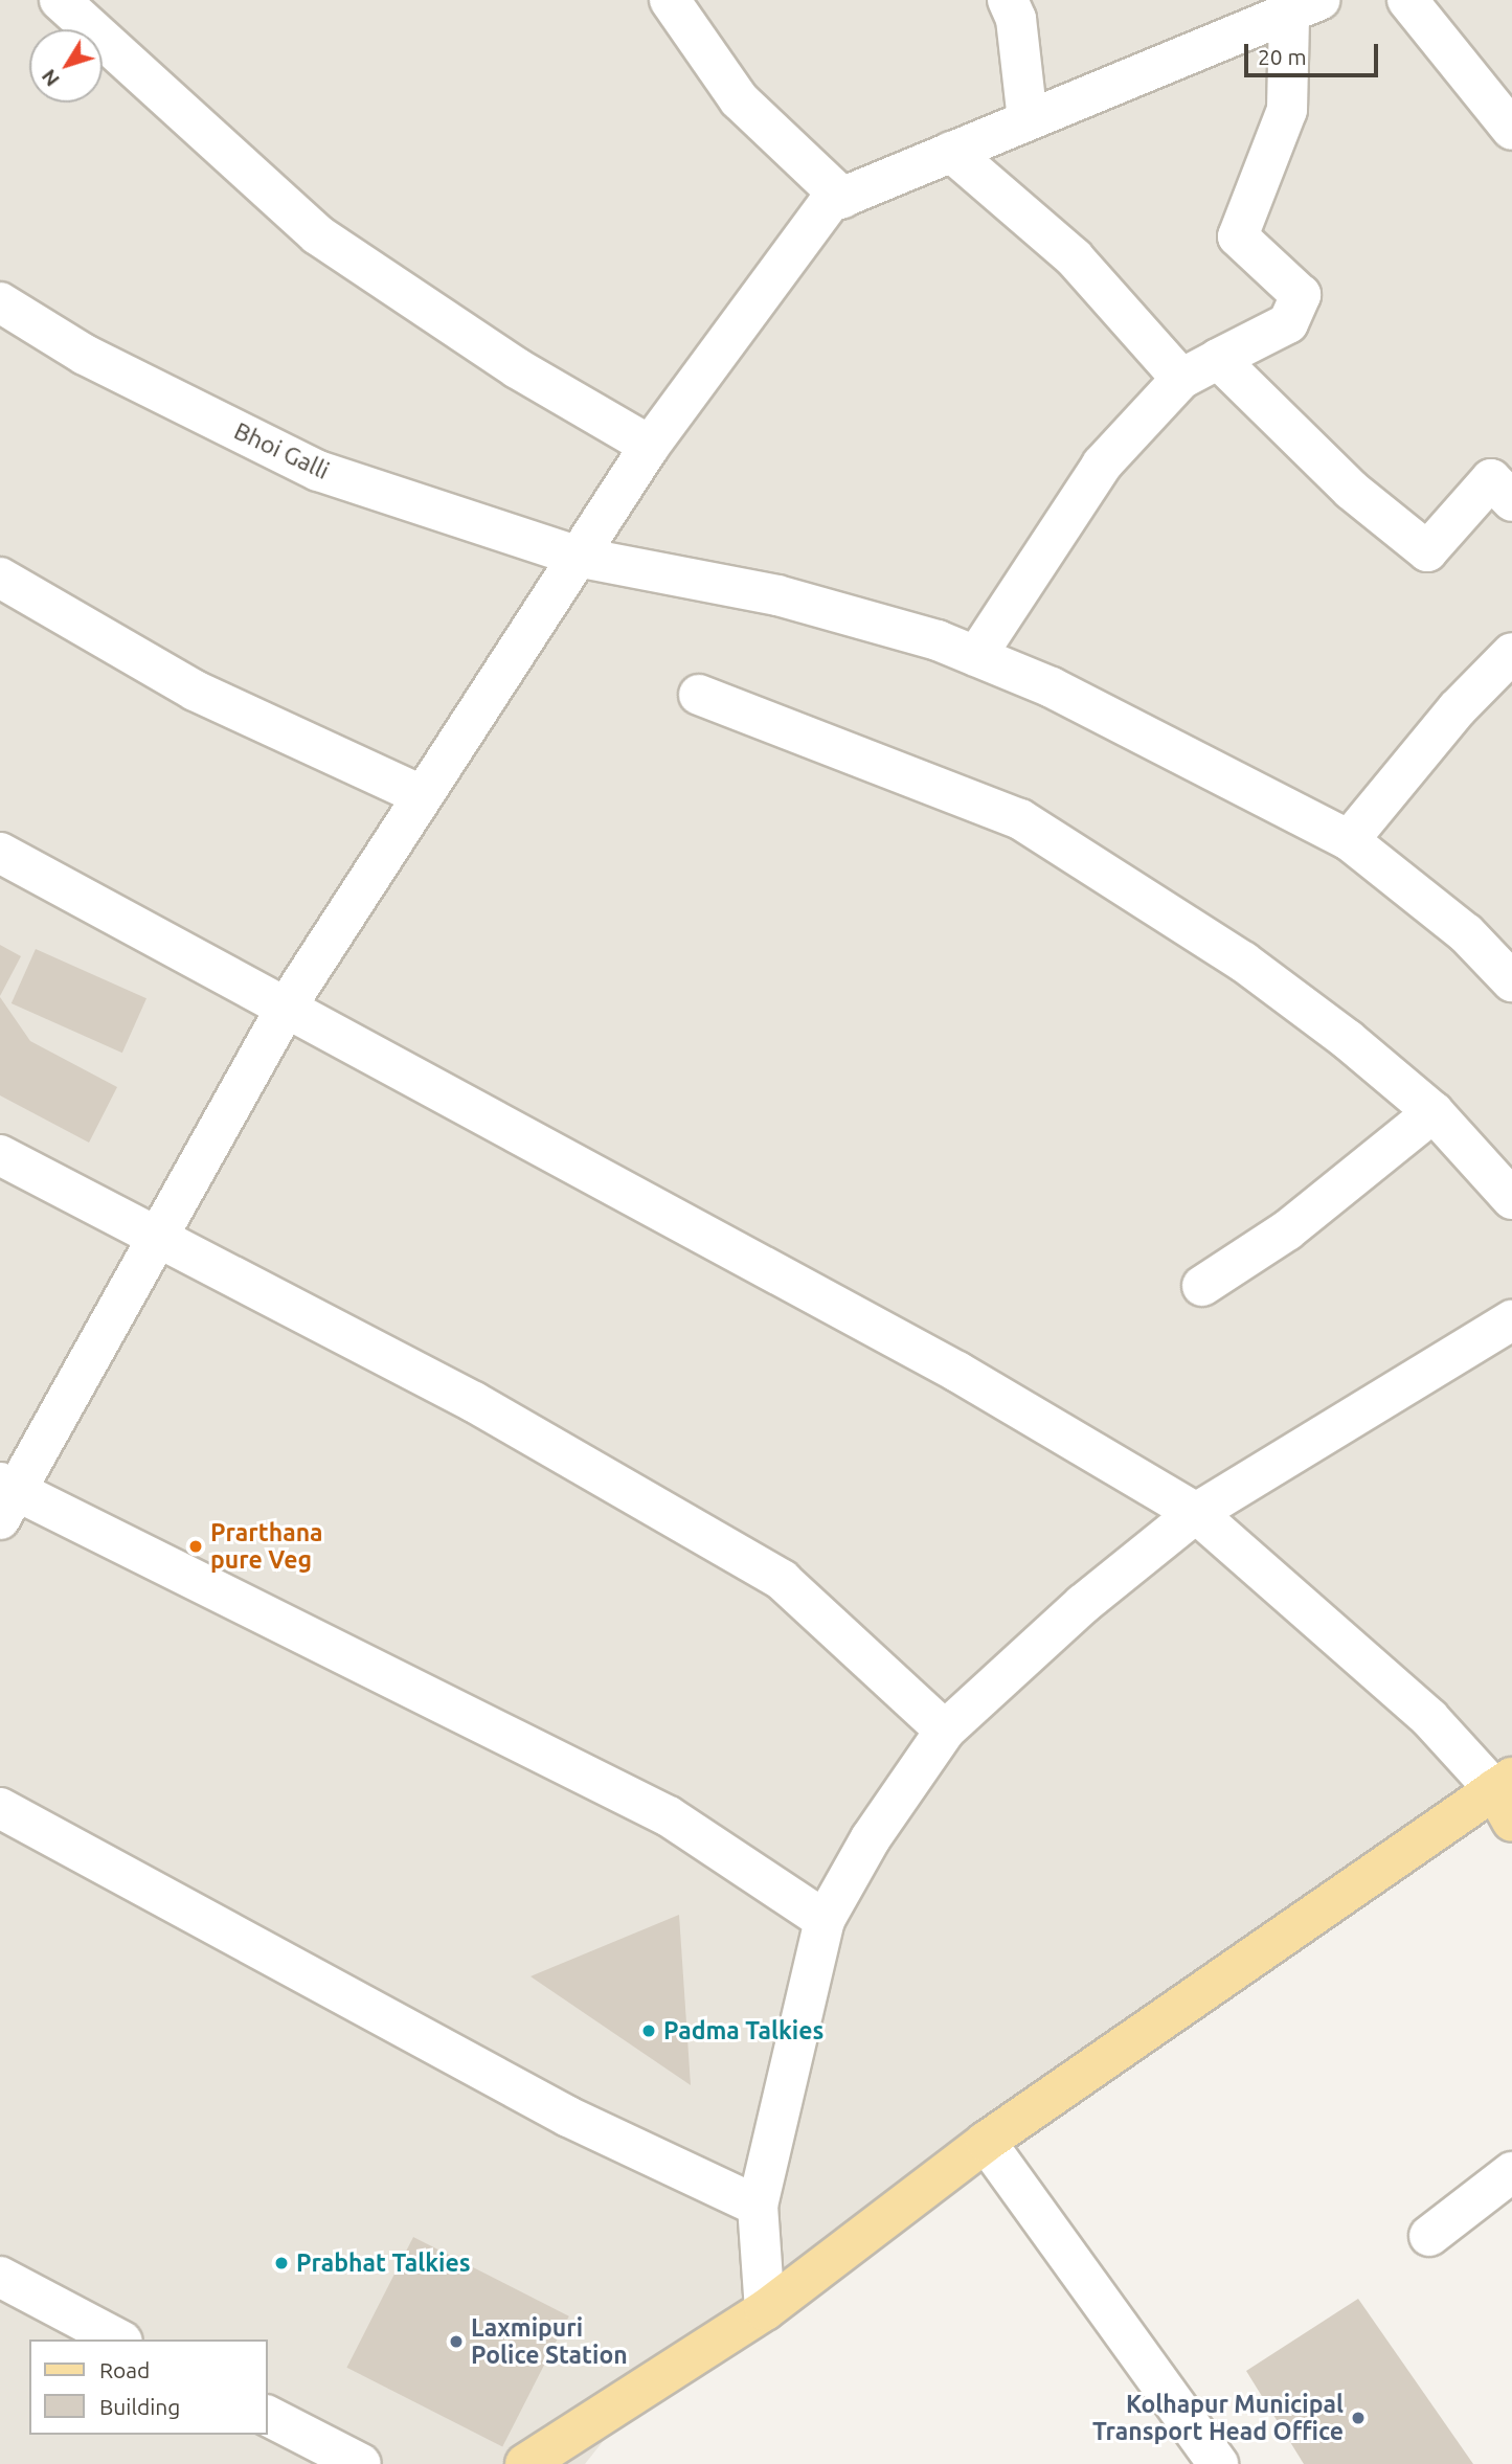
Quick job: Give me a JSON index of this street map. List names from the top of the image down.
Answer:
{
  "streets": {
    "street": ["Bhoi Galli"]
  },
  "places": [
    "Prarthana pure Veg",
    "Padma Talkies",
    "Prabhat Talkies",
    "Laxmipuri Police Station",
    "Kolhapur Municipal Transport Head Office"
  ],
  "legend": ["Road", "Building"],
  "scale_bar": "20 m",
  "north": "bottom left"
}
